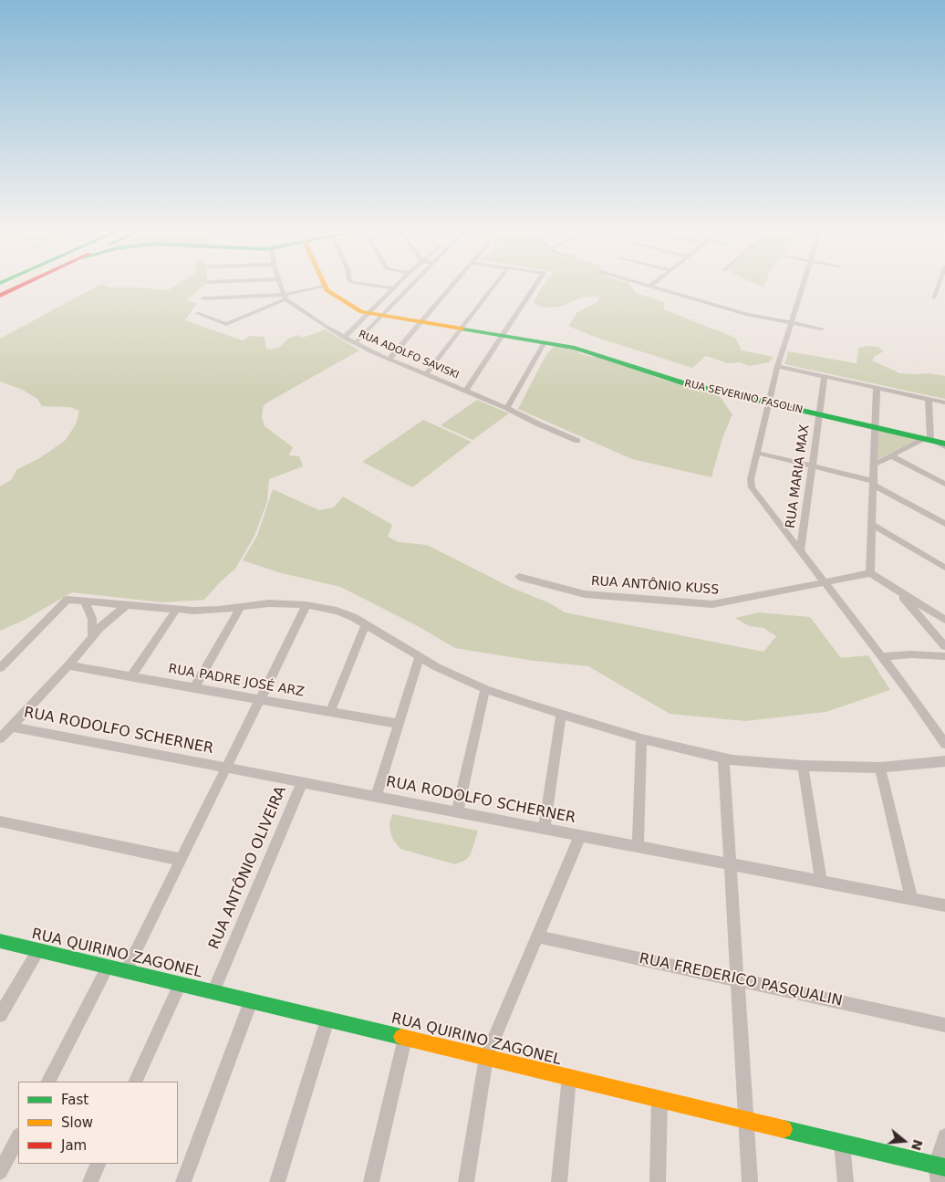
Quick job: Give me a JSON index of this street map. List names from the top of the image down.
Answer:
{
  "streets": {
    "main road": ["RUA SEVERINO FASOLIN", "RUA QUIRINO ZAGONEL"],
    "street": [
      "RUA ADOLFO SAVISKI",
      "RUA MARIA MAX",
      "RUA ANTÔNIO KUSS",
      "RUA PADRE JOSÉ ARZ",
      "RUA RODOLFO SCHERNER",
      "RUA ANTÔNIO OLIVEIRA",
      "RUA FREDERICO PASQUALIN"
    ]
  },
  "crossings": [
    ["RUA SEVERINO FASOLIN", "RUA MARIA MAX"],
    ["RUA RODOLFO SCHERNER", "RUA ANTÔNIO OLIVEIRA"],
    ["RUA ANTÔNIO OLIVEIRA", "RUA QUIRINO ZAGONEL"]
  ],
  "legend": ["Fast", "Slow", "Jam"],
  "north": "right"
}
